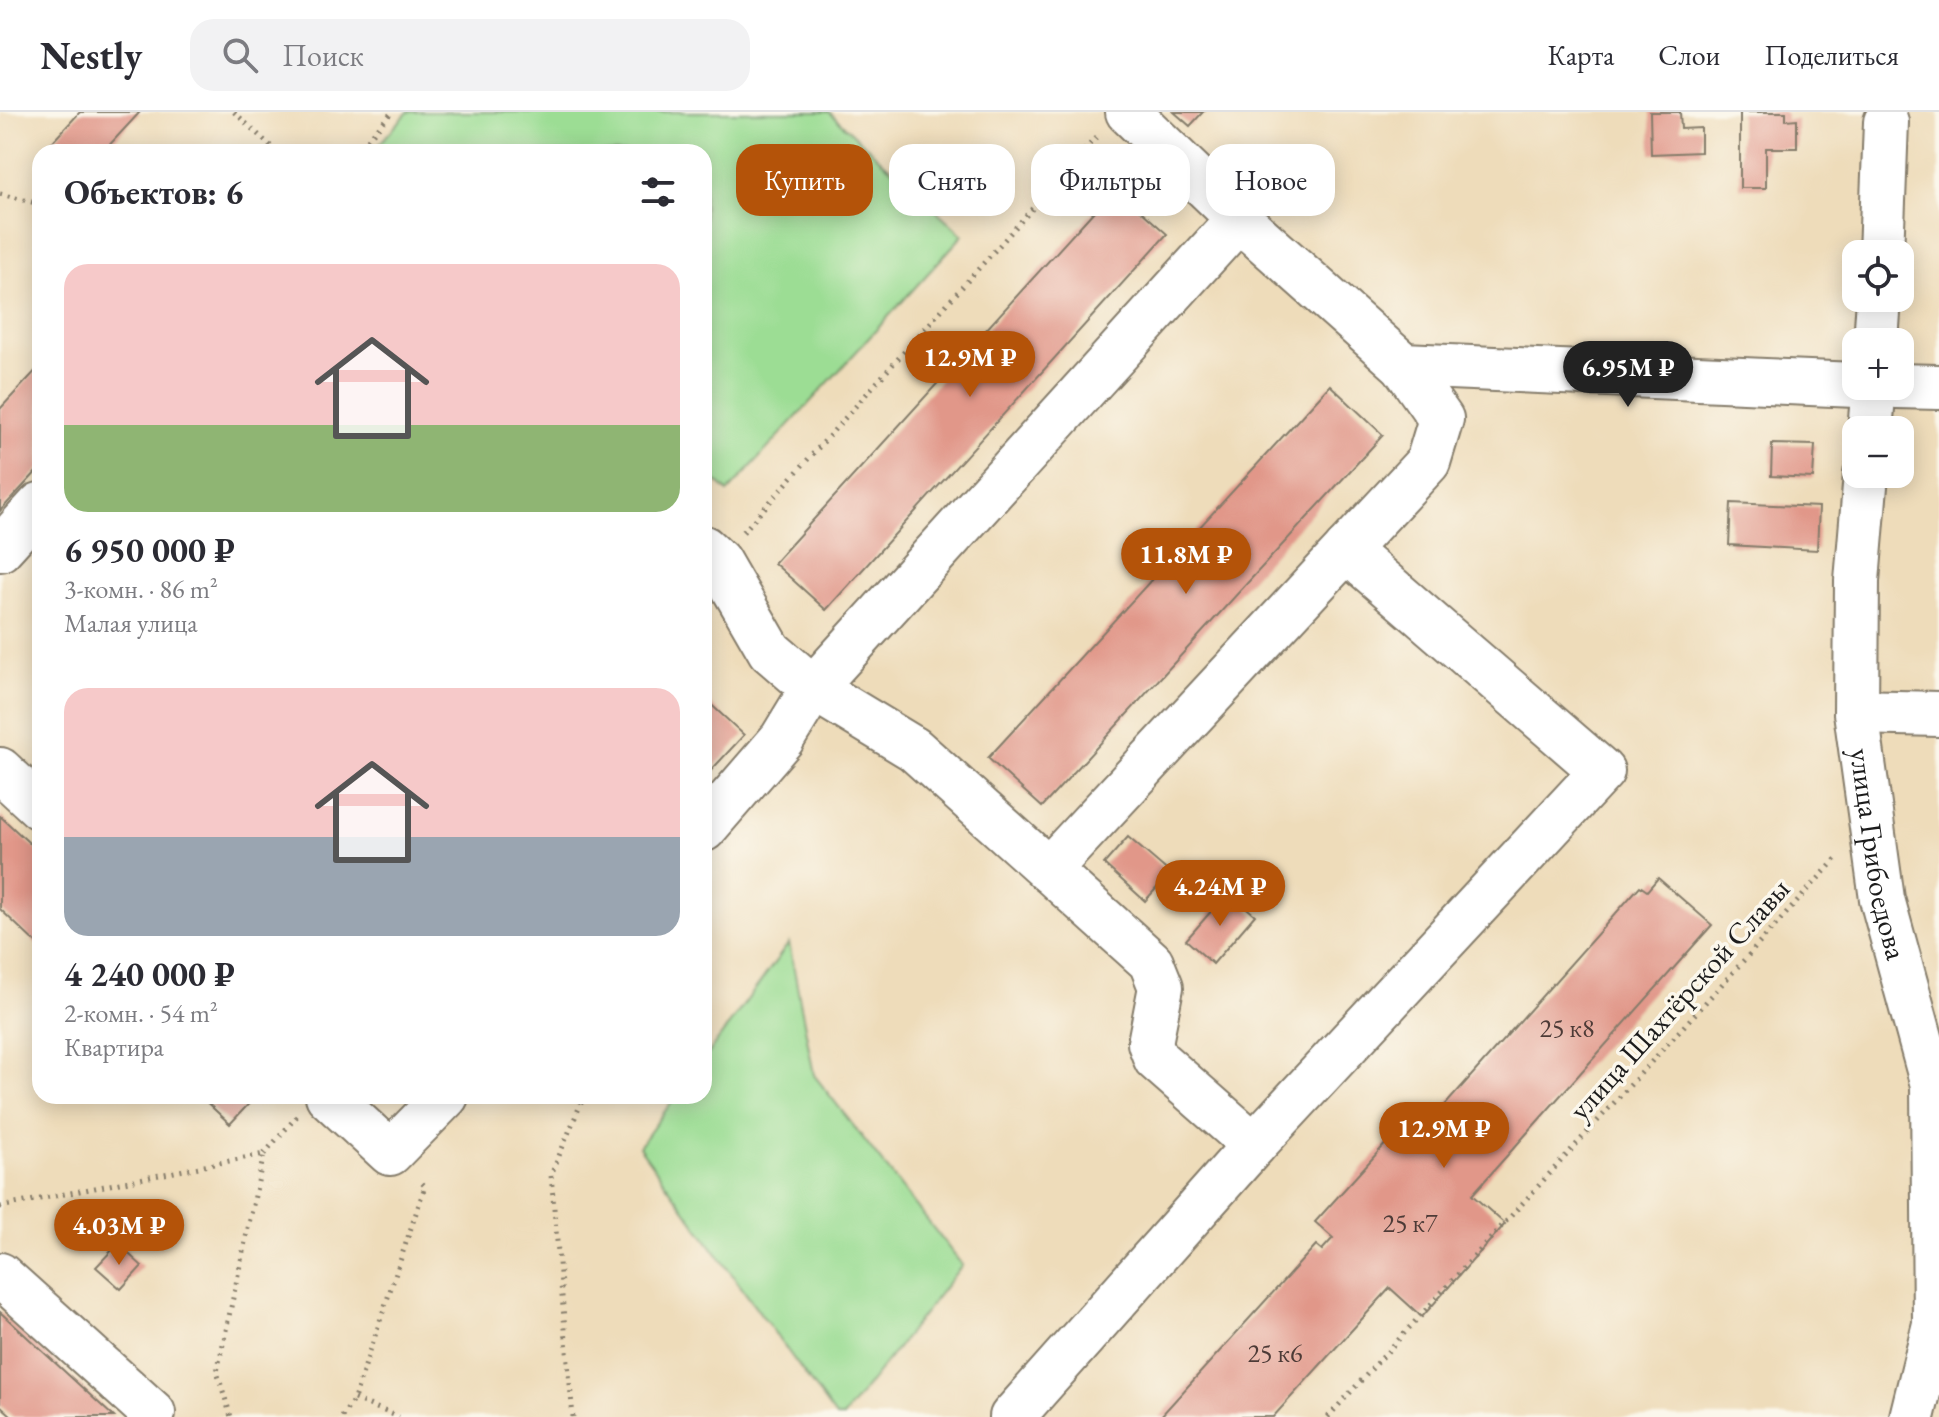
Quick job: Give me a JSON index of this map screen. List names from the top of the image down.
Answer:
{
  "streets": {
    "street": ["улица Грибоедова"],
    "path": ["улица Шахтёрской Славы"]
  },
  "crossings": [
    ["улица Грибоедова", "улица Шахтёрской Славы"]
  ],
  "house_numbers": ["25 к8", "25 к7", "25 к6"],
  "page": {
    "header": "Nestly",
    "search": "Поиск",
    "nav": ["Карта", "Слои", "Поделиться"],
    "chip": [
      "Купить",
      "Снять",
      "Фильтры",
      "Новое"
    ],
    "heading": "Объектов: 6",
    "map_buttons": ["+", "−"],
    "list": [
      {
        "name": "6 950 000 ₽",
        "note": "3-комн. · 86 m² · Малая улица"
      },
      {
        "name": "4 240 000 ₽",
        "note": "2-комн. · 54 m² · Квартира"
      }
    ],
    "price": [
      "12.9M ₽",
      "6.95M ₽",
      "11.8M ₽",
      "4.24M ₽",
      "12.9M ₽",
      "4.03M ₽"
    ]
  }
}
